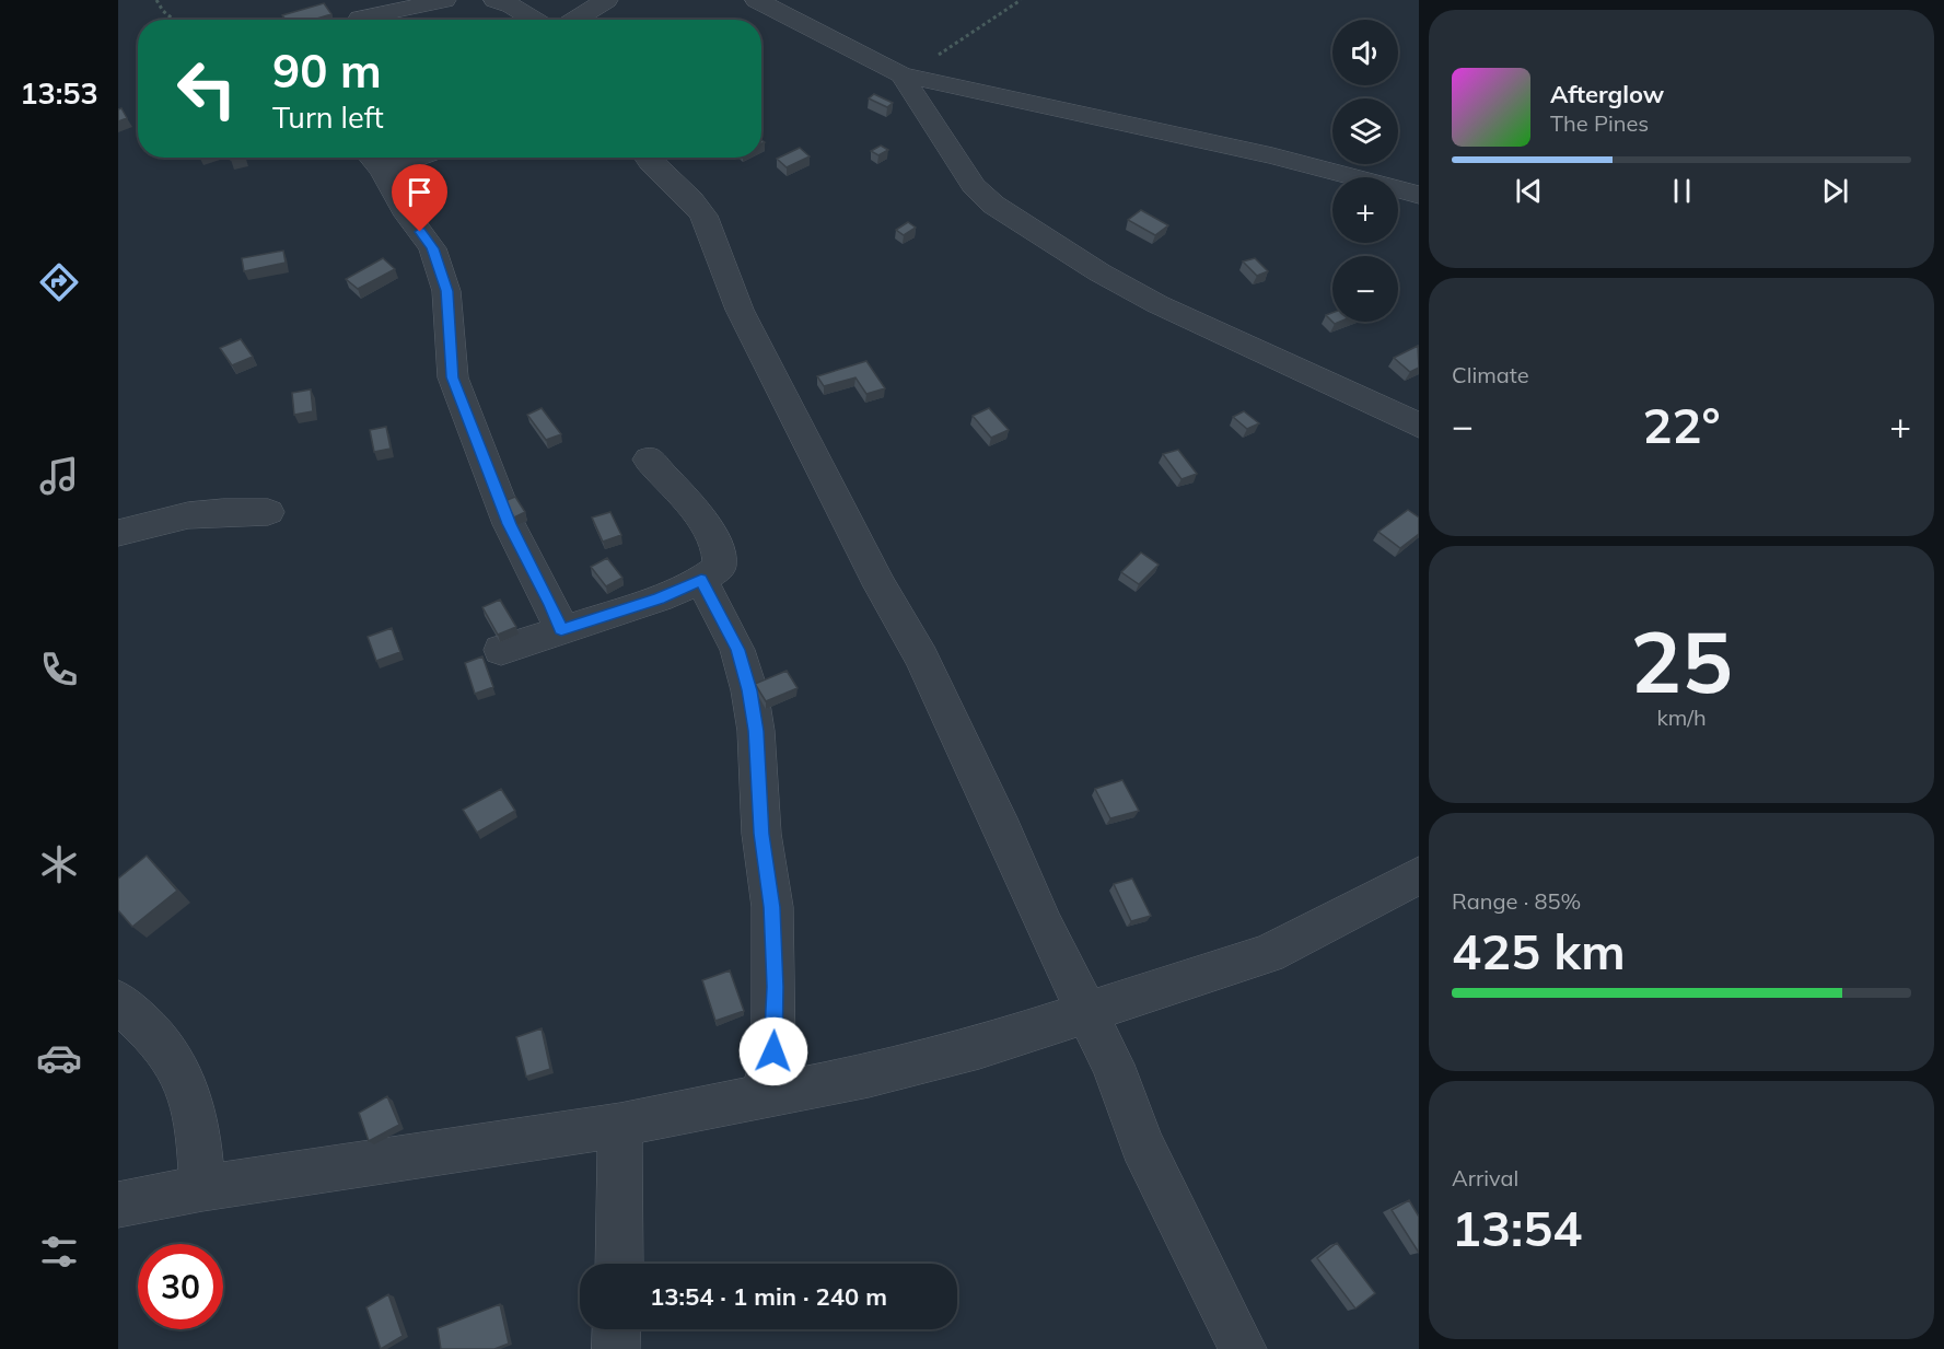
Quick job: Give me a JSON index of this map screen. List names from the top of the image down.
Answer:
{
  "page": {
    "tabs": "13:53",
    "map_buttons": ["+", "−"],
    "turn": ["90 m", "Turn left"],
    "song": ["Afterglow", "The Pines"],
    "tile": [
      "Climate",
      ["25", "km/h"],
      ["Range · 85%", "425 km"],
      ["Arrival", "13:54"]
    ],
    "heat": ["−", "22°", "+"],
    "limit": "30",
    "trip": "13:54 · 1 min · 240 m"
  }
}
